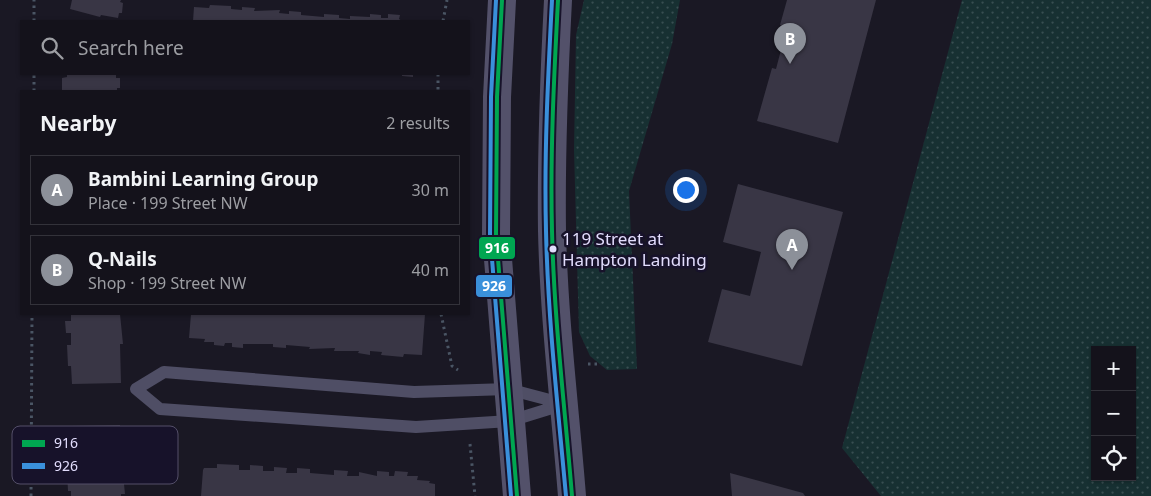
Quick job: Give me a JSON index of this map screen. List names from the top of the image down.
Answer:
{
  "places": ["119 Street at Hampton Landing"],
  "lines": ["transit line 916", "transit line 926"],
  "legend": ["916", "926"],
  "page": {
    "search": "Search here",
    "pins": ["B", "A"],
    "heading": ["Nearby", "2 results"],
    "list": [
      {
        "mark": "A",
        "name": "Bambini Learning Group",
        "note": "Place · 199 Street NW",
        "value": "30 m"
      },
      {
        "mark": "B",
        "name": "Q-Nails",
        "note": "Shop · 199 Street NW",
        "value": "40 m"
      }
    ],
    "map_buttons": ["+", "−"]
  }
}
